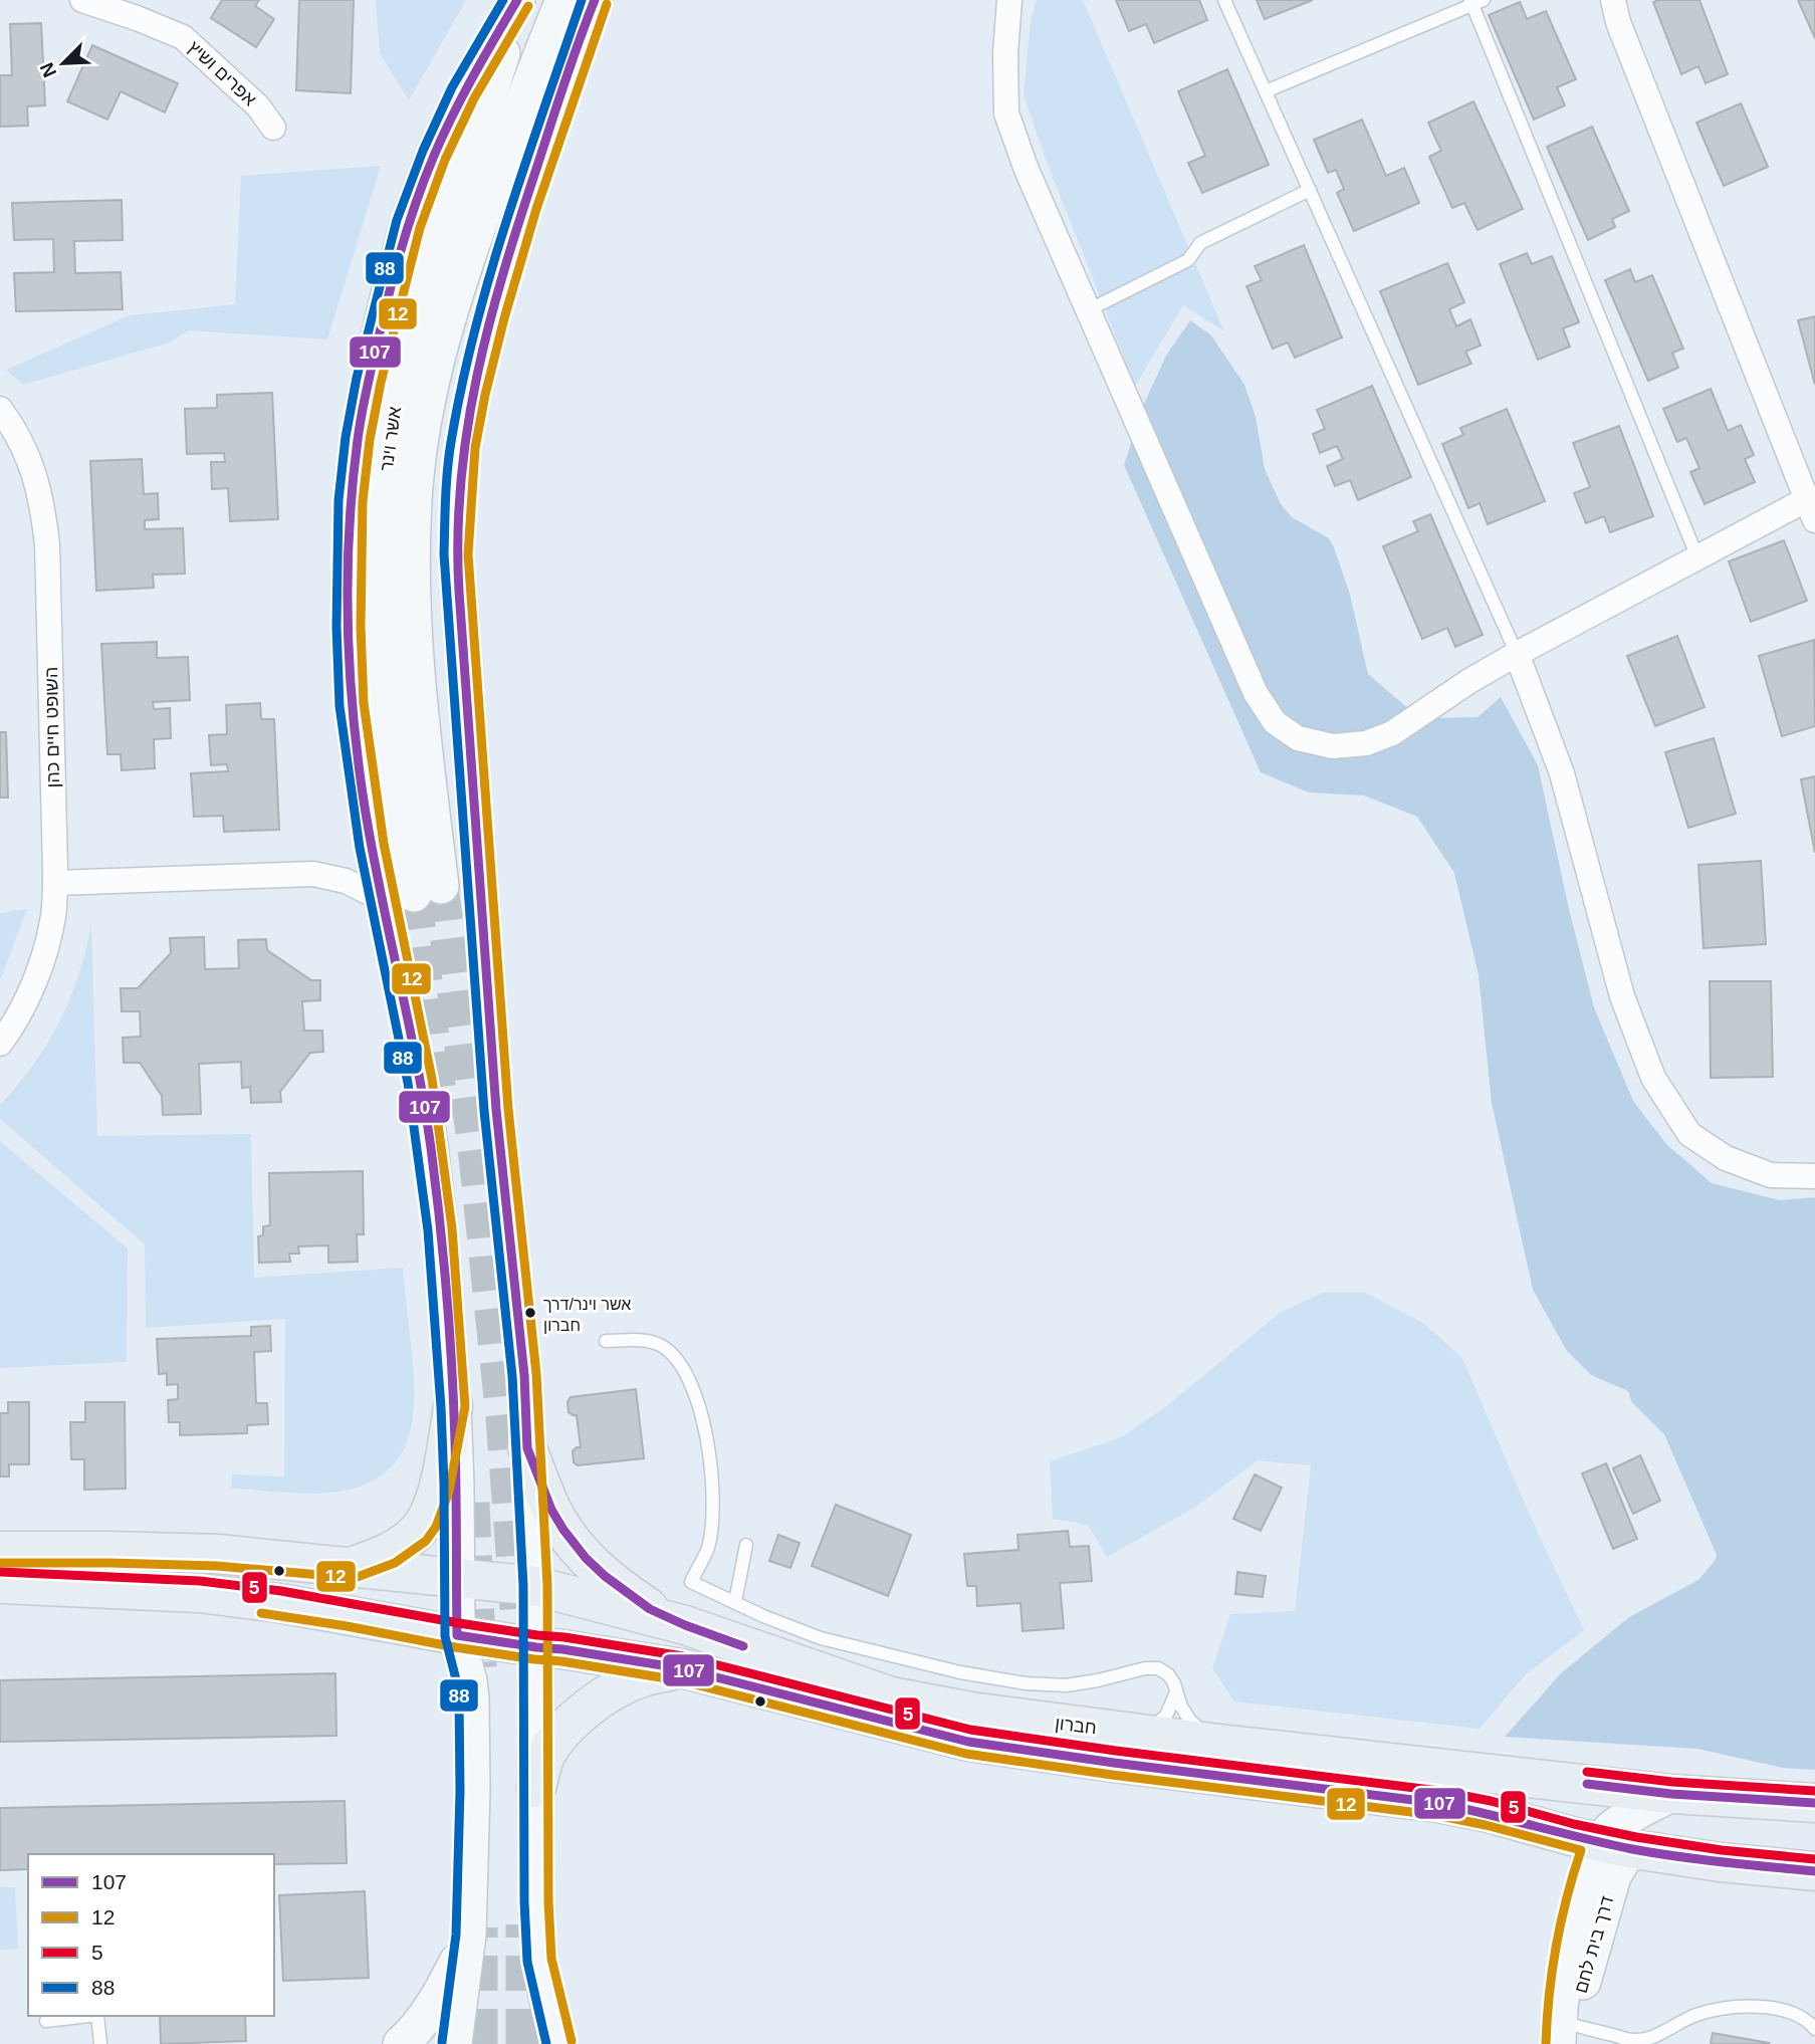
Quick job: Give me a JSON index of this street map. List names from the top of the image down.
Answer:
{
  "streets": {
    "highway": ["חברון"],
    "main road": ["אשר וינר", "דרך בית לחם"],
    "street": ["אפרים ושיץ", "השופט חיים כהן"]
  },
  "crossings": [
    ["חברון", "דרך בית לחם"]
  ],
  "places": ["אשר וינר/דרך חברון"],
  "lines": [
    "transit line 107",
    "transit line 88",
    "transit line 12",
    "transit line 5"
  ],
  "legend": [
    "107",
    "12",
    "5",
    "88"
  ],
  "north": "bottom left"
}
